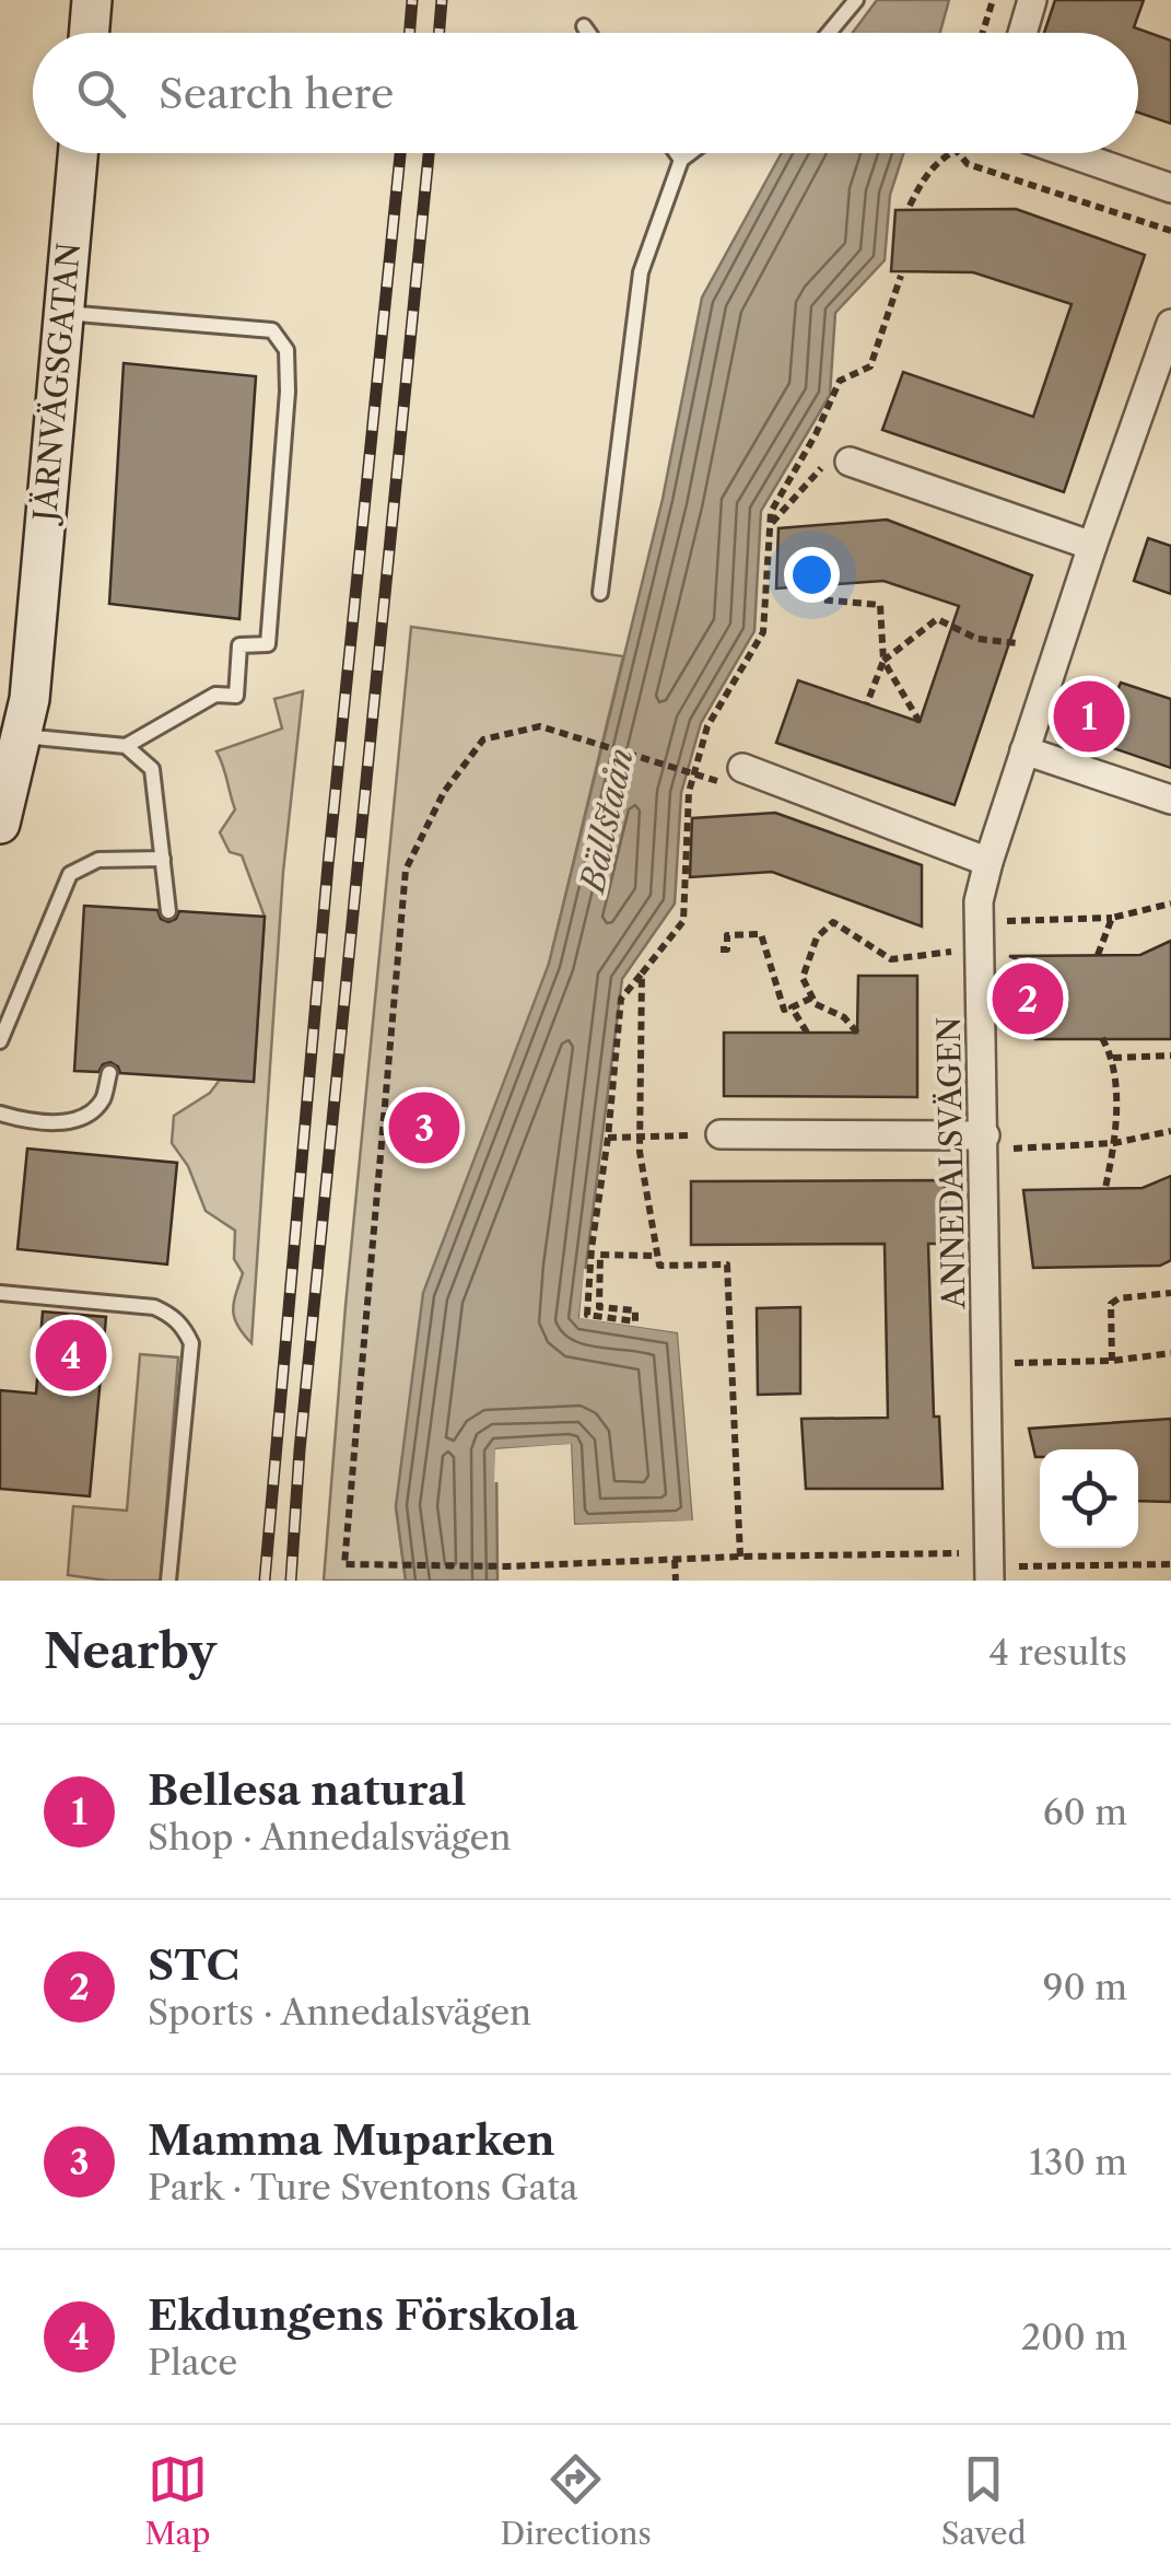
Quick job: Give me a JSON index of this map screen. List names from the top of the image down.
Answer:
{
  "streets": {
    "street": ["JÄRNVÄGSGATAN", "ANNEDALSVÄGEN"]
  },
  "water": ["Bällstaån"],
  "page": {
    "search": "Search here",
    "pins": [
      "1",
      "2",
      "3",
      "4"
    ],
    "heading": ["Nearby", "4 results"],
    "list": [
      {
        "mark": "1",
        "name": "Bellesa natural",
        "note": "Shop · Annedalsvägen",
        "value": "60 m"
      },
      {
        "mark": "2",
        "name": "STC",
        "note": "Sports · Annedalsvägen",
        "value": "90 m"
      },
      {
        "mark": "3",
        "name": "Mamma Muparken",
        "note": "Park · Ture Sventons Gata",
        "value": "130 m"
      },
      {
        "mark": "4",
        "name": "Ekdungens Förskola",
        "note": "Place",
        "value": "200 m"
      }
    ],
    "nav": ["Map", "Directions", "Saved"]
  }
}
